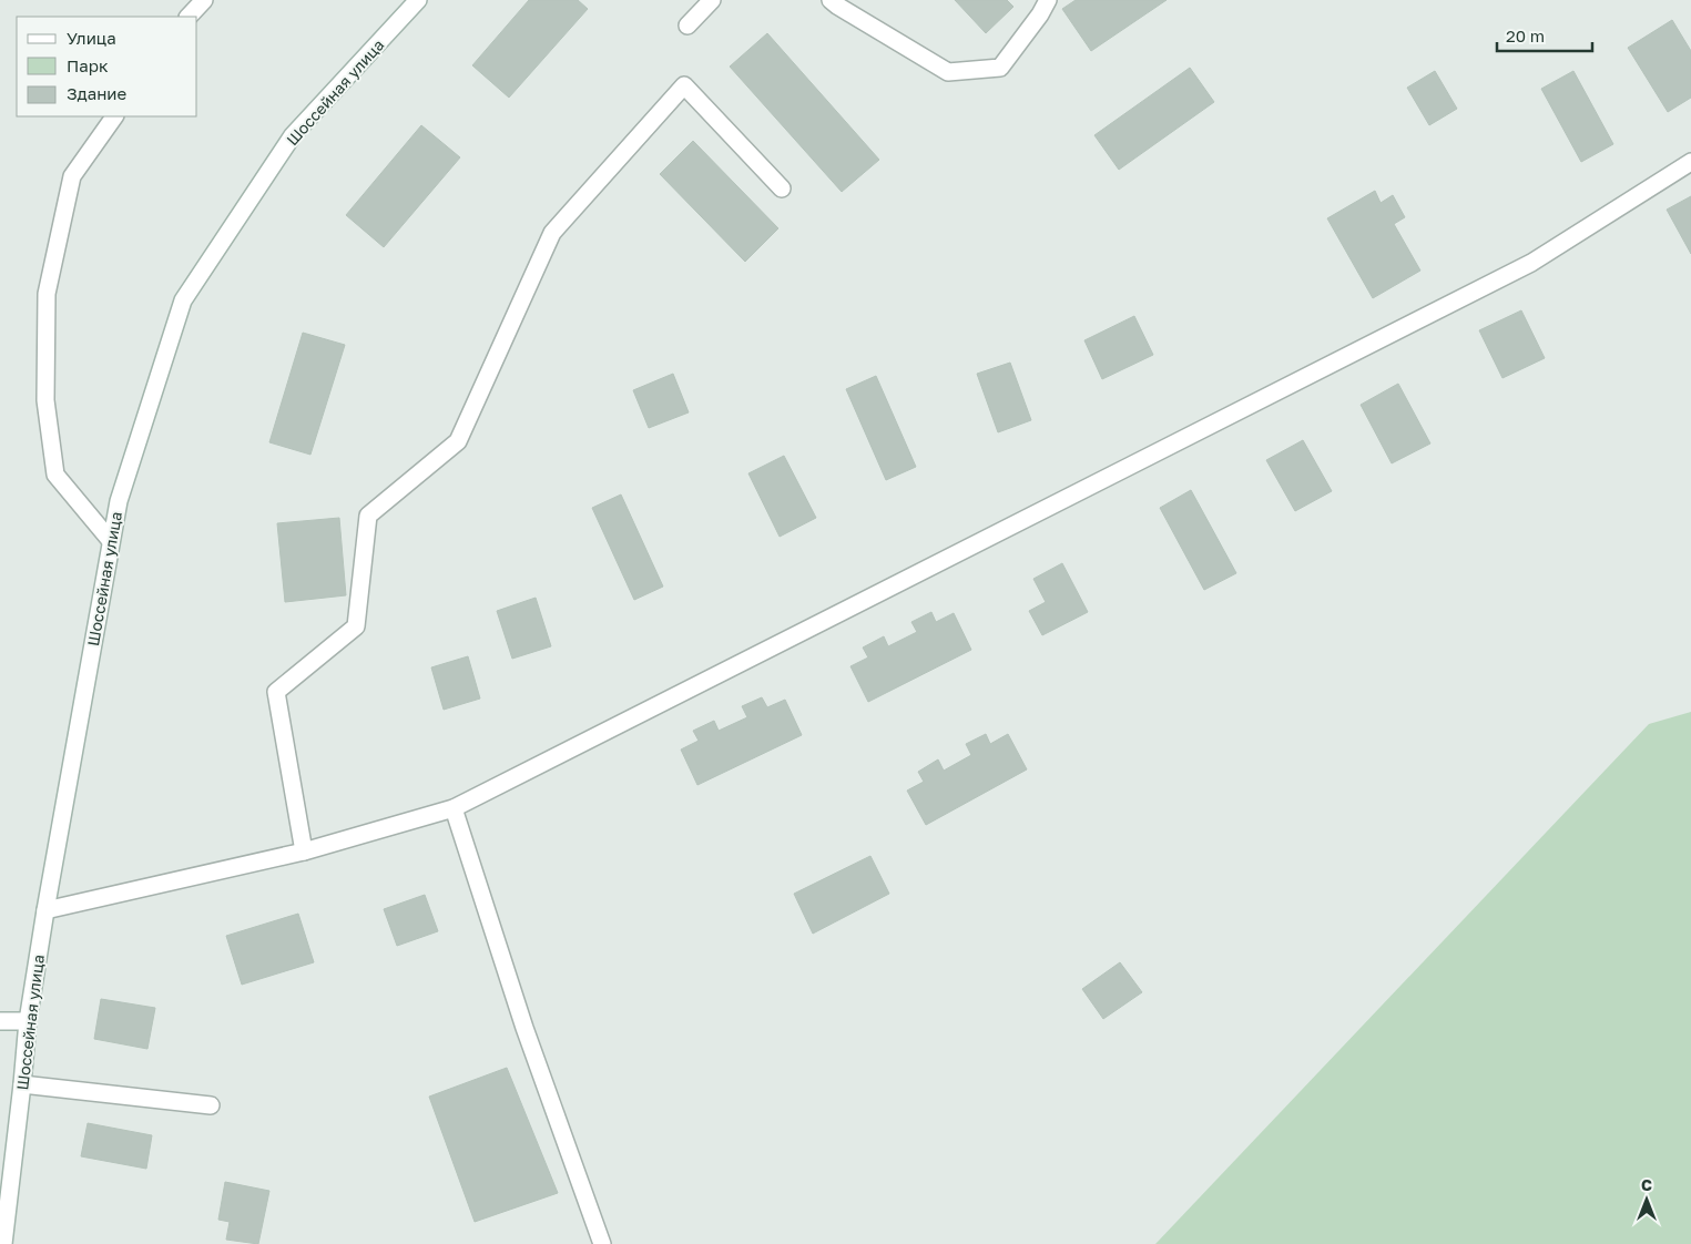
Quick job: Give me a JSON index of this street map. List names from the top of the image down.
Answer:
{
  "streets": {
    "street": ["Шоссейная улица"]
  },
  "legend": ["Улица", "Парк", "Здание"],
  "scale_bar": "20 m",
  "north": "top"
}
